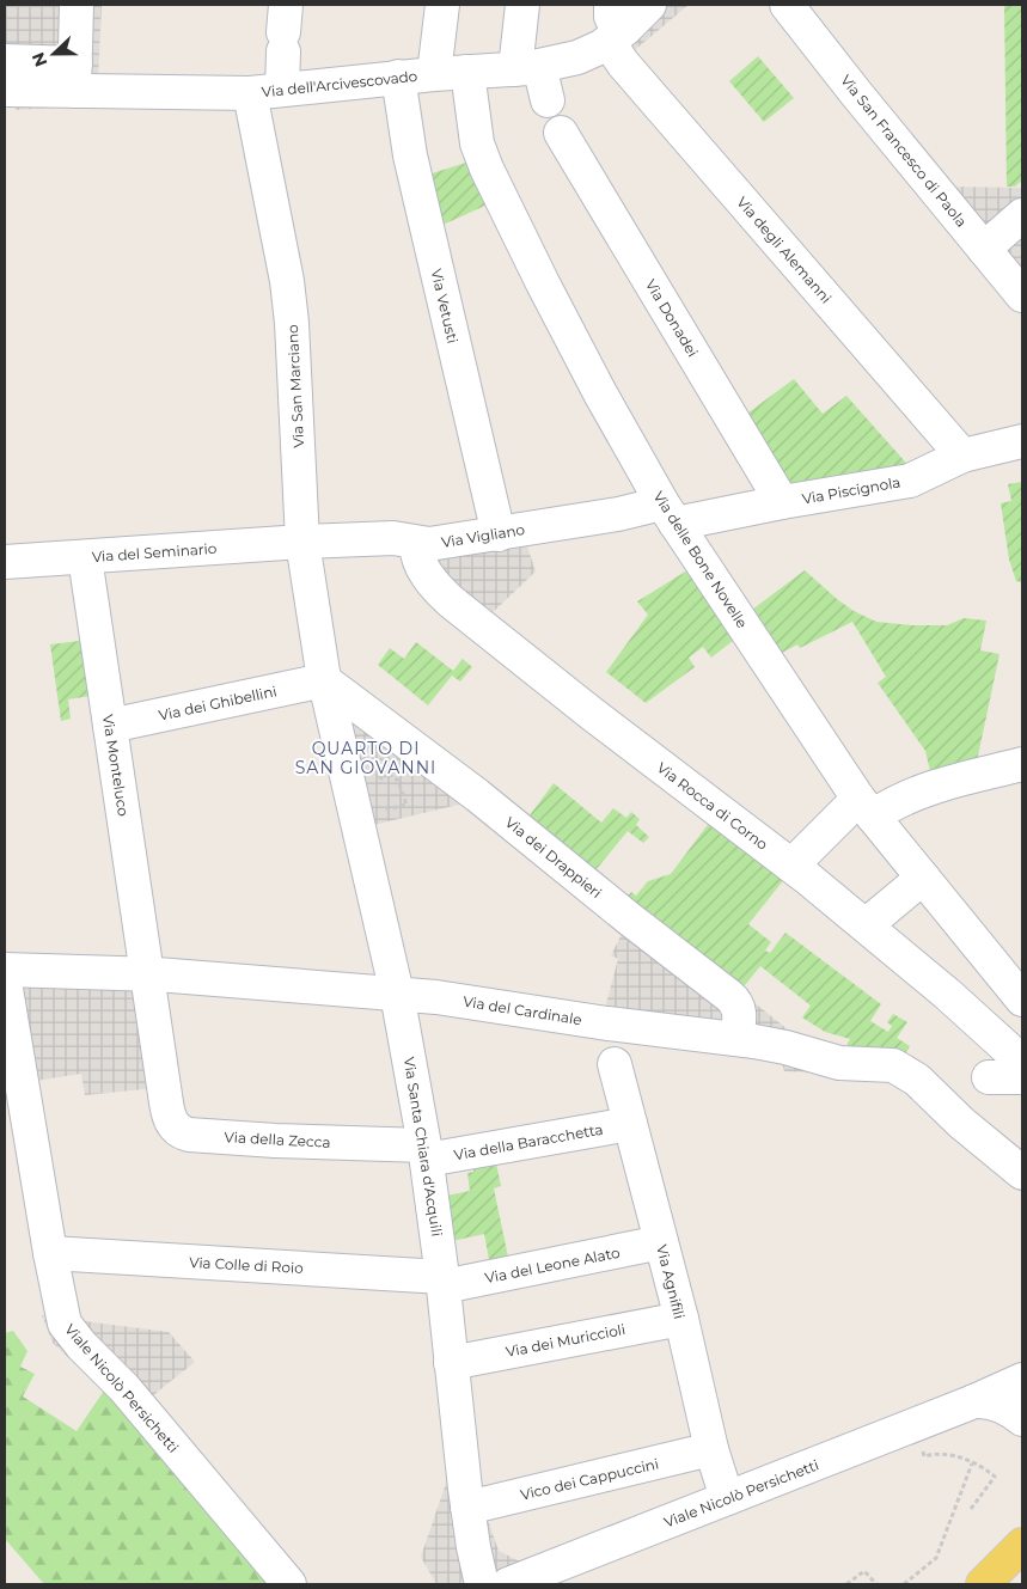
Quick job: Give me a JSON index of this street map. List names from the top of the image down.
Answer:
{
  "streets": {
    "street": [
      "Via dell'Arcivescovado",
      "Via San Francesco di Paola",
      "Via degli Alemanni",
      "Via Vetusti",
      "Via Donadei",
      "Via San Marciano",
      "Via Piscignola",
      "Via Vigliano",
      "Via del Seminario",
      "Via delle Bone Novelle",
      "Via dei Ghibellini",
      "Via Monteluco",
      "Via Rocca di Corno",
      "Via dei Drappieri",
      "Via del Cardinale",
      "Via della Zecca",
      "Via della Baracchetta",
      "Via Santa Chiara d'Acquili",
      "Via Colle di Roio",
      "Via del Leone Alato",
      "Via Agnifili",
      "Via dei Muriccioli",
      "Viale Nicolò Persichetti",
      "Vico dei Cappuccini"
    ]
  },
  "crossings": [
    ["Via dell'Arcivescovado", "Via degli Alemanni"],
    ["Via dell'Arcivescovado", "Via Vetusti"],
    ["Via dell'Arcivescovado", "Via San Marciano"],
    ["Via dell'Arcivescovado", "Via delle Bone Novelle"],
    ["Via degli Alemanni", "Via Piscignola"],
    ["Via Vetusti", "Via Vigliano"],
    ["Via Donadei", "Via Piscignola"],
    ["Via San Marciano", "Via Vigliano"],
    ["Via San Marciano", "Via del Seminario"],
    ["Via San Marciano", "Via dei Ghibellini"],
    ["Via San Marciano", "Via dei Drappieri"],
    ["Via San Marciano", "Via Santa Chiara d'Acquili"],
    ["Via Piscignola", "Via Vigliano"],
    ["Via Piscignola", "Via delle Bone Novelle"],
    ["Via Vigliano", "Via del Seminario"],
    ["Via Vigliano", "Via delle Bone Novelle"],
    ["Via Vigliano", "Via Rocca di Corno"],
    ["Via del Seminario", "Via Monteluco"],
    ["Via dei Ghibellini", "Via Monteluco"],
    ["Via dei Ghibellini", "Via dei Drappieri"],
    ["Via Monteluco", "Via del Cardinale"],
    ["Via Monteluco", "Via della Zecca"],
    ["Via dei Drappieri", "Via del Cardinale"],
    ["Via del Cardinale", "Via Santa Chiara d'Acquili"],
    ["Via della Zecca", "Via della Baracchetta"],
    ["Via della Zecca", "Via Santa Chiara d'Acquili"],
    ["Via della Baracchetta", "Via Santa Chiara d'Acquili"],
    ["Via della Baracchetta", "Via Agnifili"],
    ["Via Santa Chiara d'Acquili", "Via Colle di Roio"],
    ["Via Santa Chiara d'Acquili", "Via del Leone Alato"],
    ["Via Santa Chiara d'Acquili", "Via dei Muriccioli"],
    ["Via Santa Chiara d'Acquili", "Vico dei Cappuccini"],
    ["Via Colle di Roio", "Via del Leone Alato"],
    ["Via Colle di Roio", "Viale Nicolò Persichetti"],
    ["Via del Leone Alato", "Via Agnifili"],
    ["Via Agnifili", "Via dei Muriccioli"],
    ["Via Agnifili", "Viale Nicolò Persichetti"],
    ["Via Agnifili", "Vico dei Cappuccini"]
  ],
  "districts": ["QUARTO DI SAN GIOVANNI"],
  "north": "left"
}
